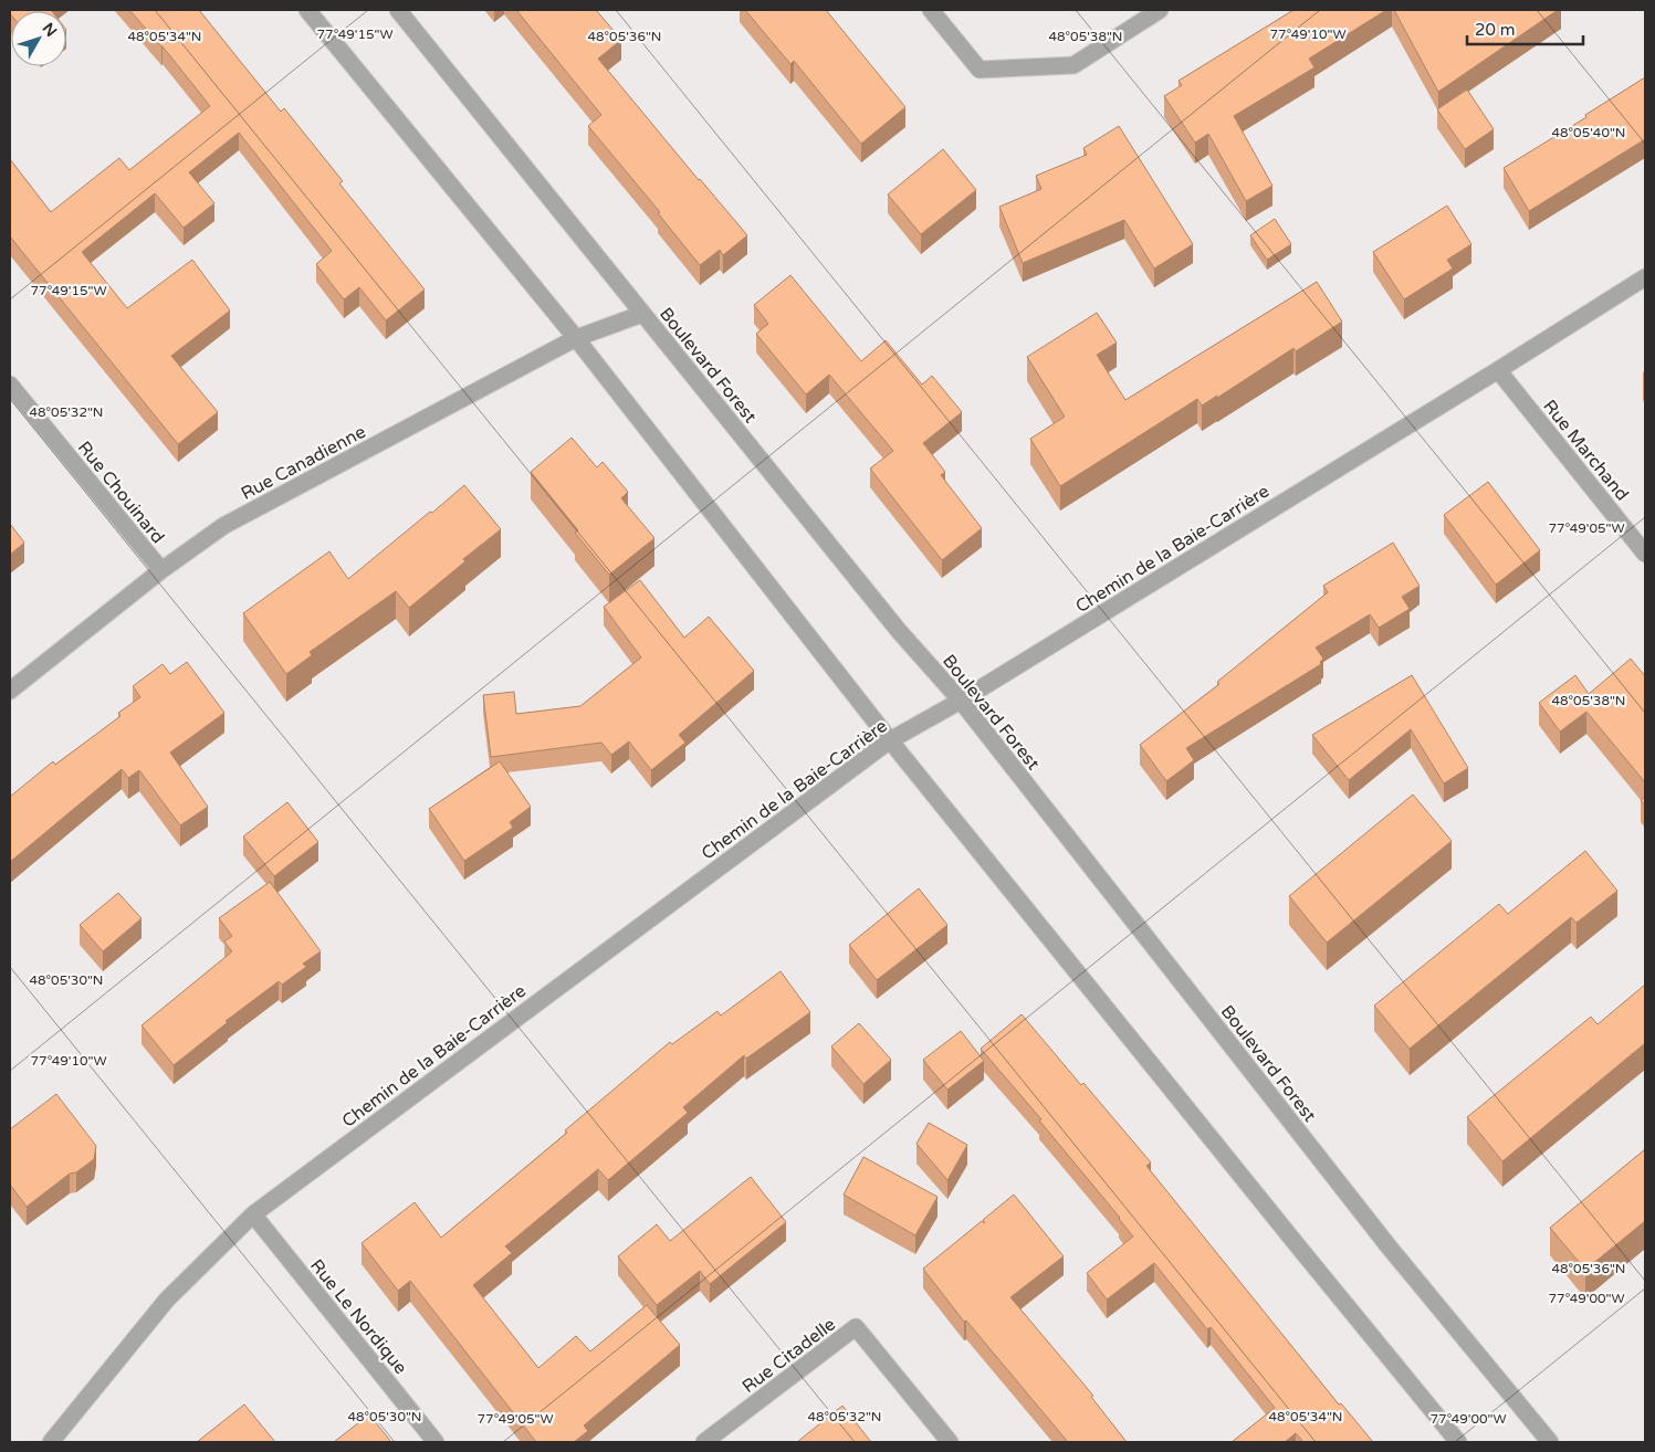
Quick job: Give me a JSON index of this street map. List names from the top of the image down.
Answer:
{
  "streets": {
    "street": [
      "Boulevard Forest",
      "Rue Marchand",
      "Rue Canadienne",
      "Rue Chouinard",
      "Chemin de la Baie-Carrière",
      "Rue Le Nordique",
      "Rue Citadelle"
    ]
  },
  "crossings": [
    ["Boulevard Forest", "Rue Canadienne"],
    ["Boulevard Forest", "Chemin de la Baie-Carrière"],
    ["Rue Marchand", "Chemin de la Baie-Carrière"],
    ["Rue Canadienne", "Rue Chouinard"],
    ["Chemin de la Baie-Carrière", "Rue Le Nordique"]
  ],
  "scale_bar": "20 m",
  "north": "top right",
  "coordinates": [
    "77°49'15\"W",
    "77°49'10\"W",
    "48°05'34\"N",
    "48°05'36\"N",
    "48°05'38\"N",
    "48°05'40\"N",
    "48°05'32\"N",
    "77°49'05\"W",
    "48°05'30\"N",
    "77°49'00\"W"
  ]
}
